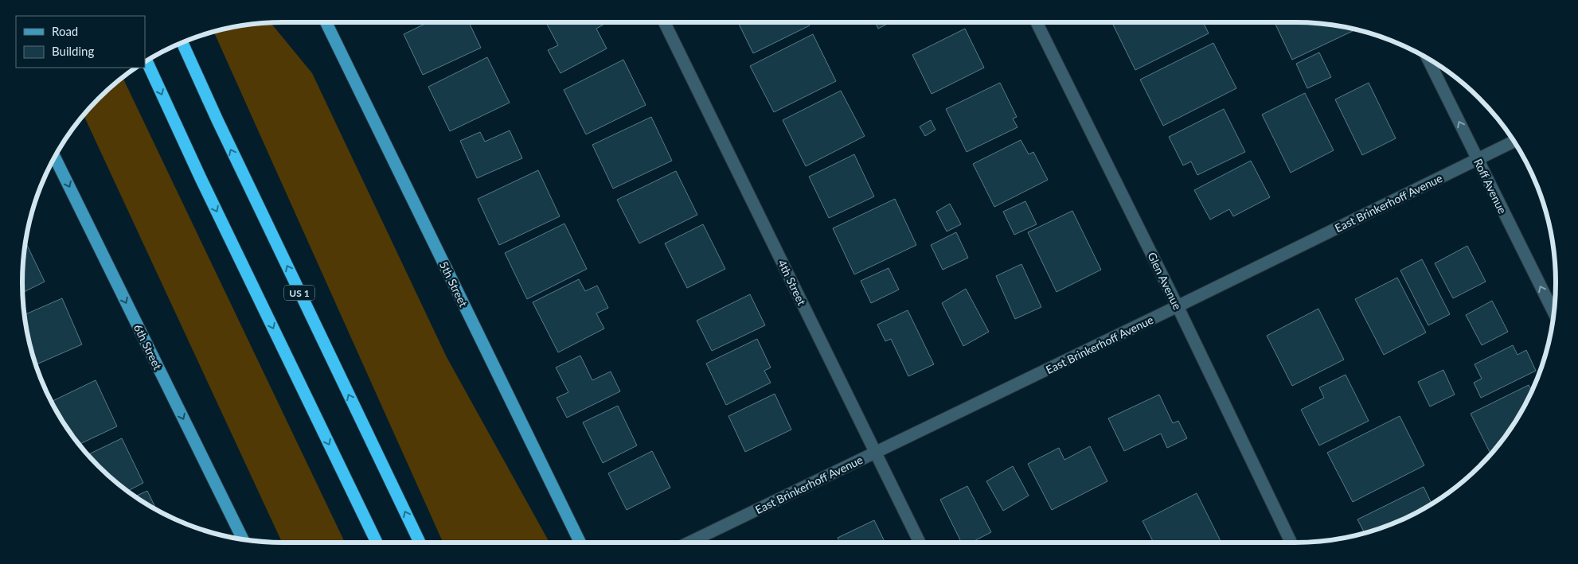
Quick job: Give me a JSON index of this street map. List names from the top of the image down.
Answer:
{
  "streets": {
    "highway": ["US 1"],
    "main road": ["5th Street", "6th Street"],
    "street": [
      "Roff Avenue",
      "East Brinkerhoff Avenue",
      "Glen Avenue",
      "4th Street"
    ]
  },
  "crossings": [
    ["Roff Avenue", "East Brinkerhoff Avenue"],
    ["East Brinkerhoff Avenue", "Glen Avenue"],
    ["East Brinkerhoff Avenue", "4th Street"]
  ],
  "one_way": ["Roff Avenue", "6th Street"],
  "legend": ["Road", "Building"]
}
